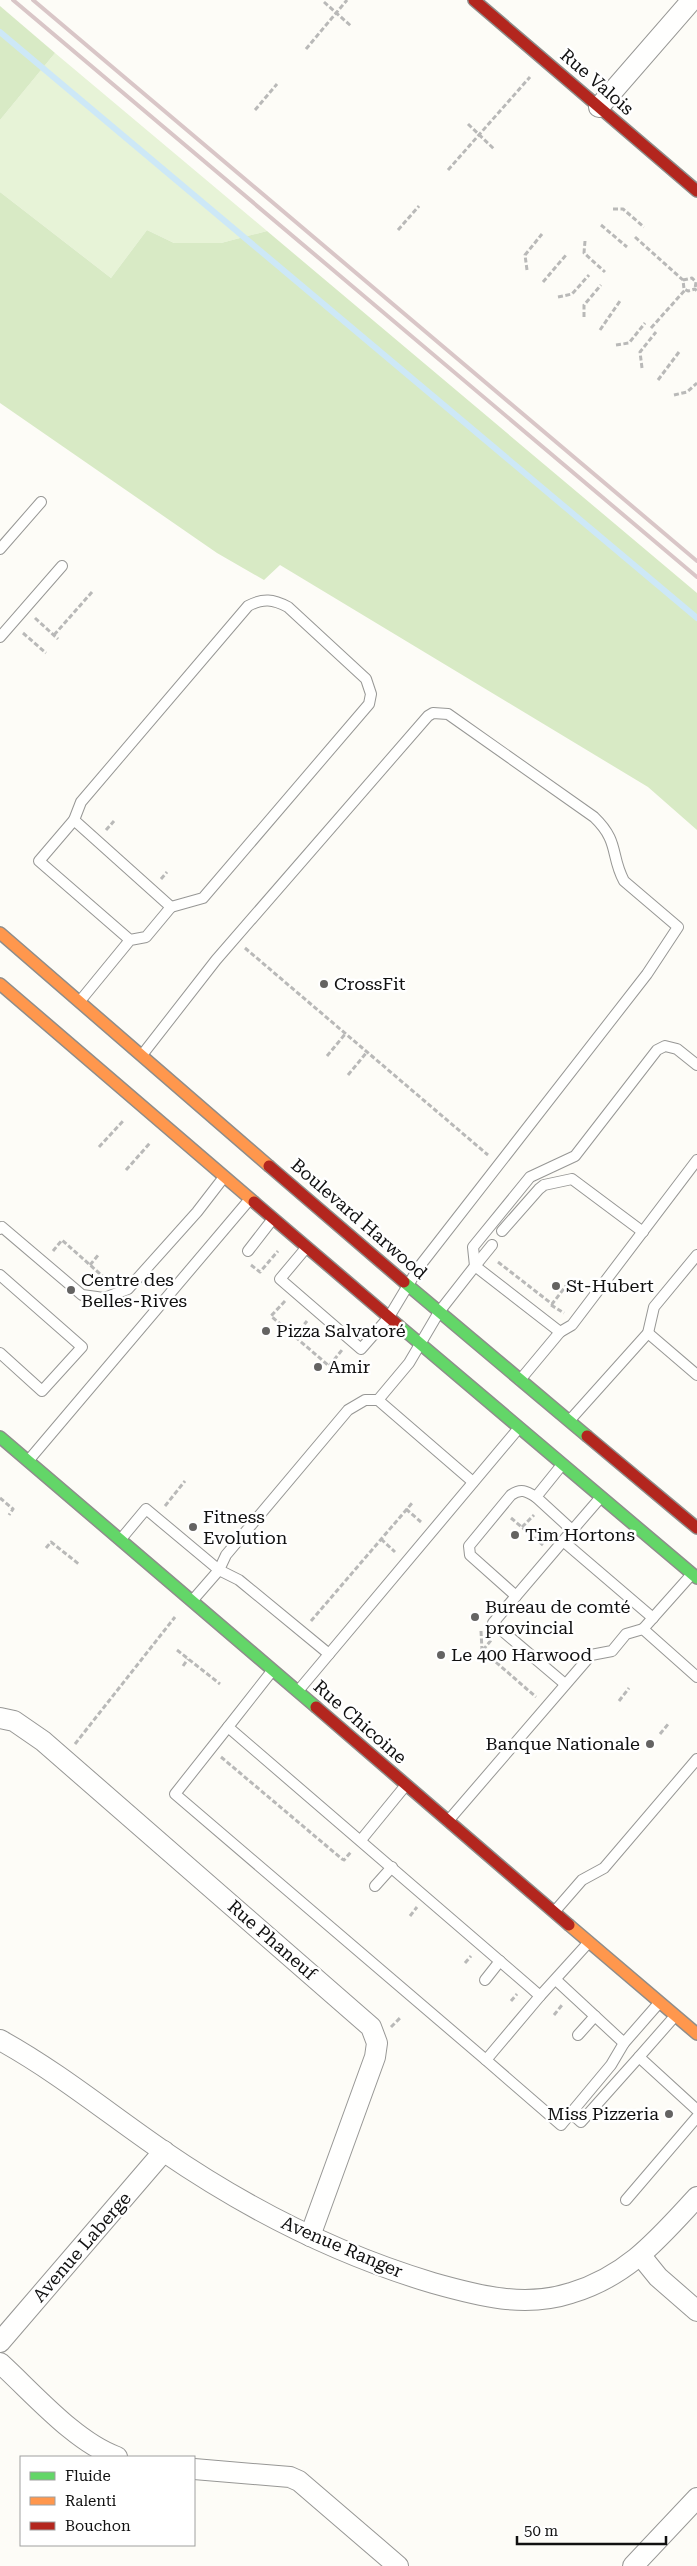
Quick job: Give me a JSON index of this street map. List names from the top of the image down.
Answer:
{
  "streets": {
    "main road": ["Rue Valois", "Boulevard Harwood", "Rue Chicoine"],
    "street": ["Rue Phaneuf", "Avenue Laberge", "Avenue Ranger"]
  },
  "crossings": [
    ["Rue Phaneuf", "Avenue Ranger"],
    ["Avenue Laberge", "Avenue Ranger"]
  ],
  "places": [
    "CrossFit",
    "St-Hubert",
    "Centre des Belles-Rives",
    "Pizza Salvatoré",
    "Amir",
    "Fitness Evolution",
    "Tim Hortons",
    "Bureau de comté provincial",
    "Le 400 Harwood",
    "Banque Nationale",
    "Miss Pizzeria"
  ],
  "legend": ["Fluide", "Ralenti", "Bouchon"],
  "scale_bar": "50 m"
}
